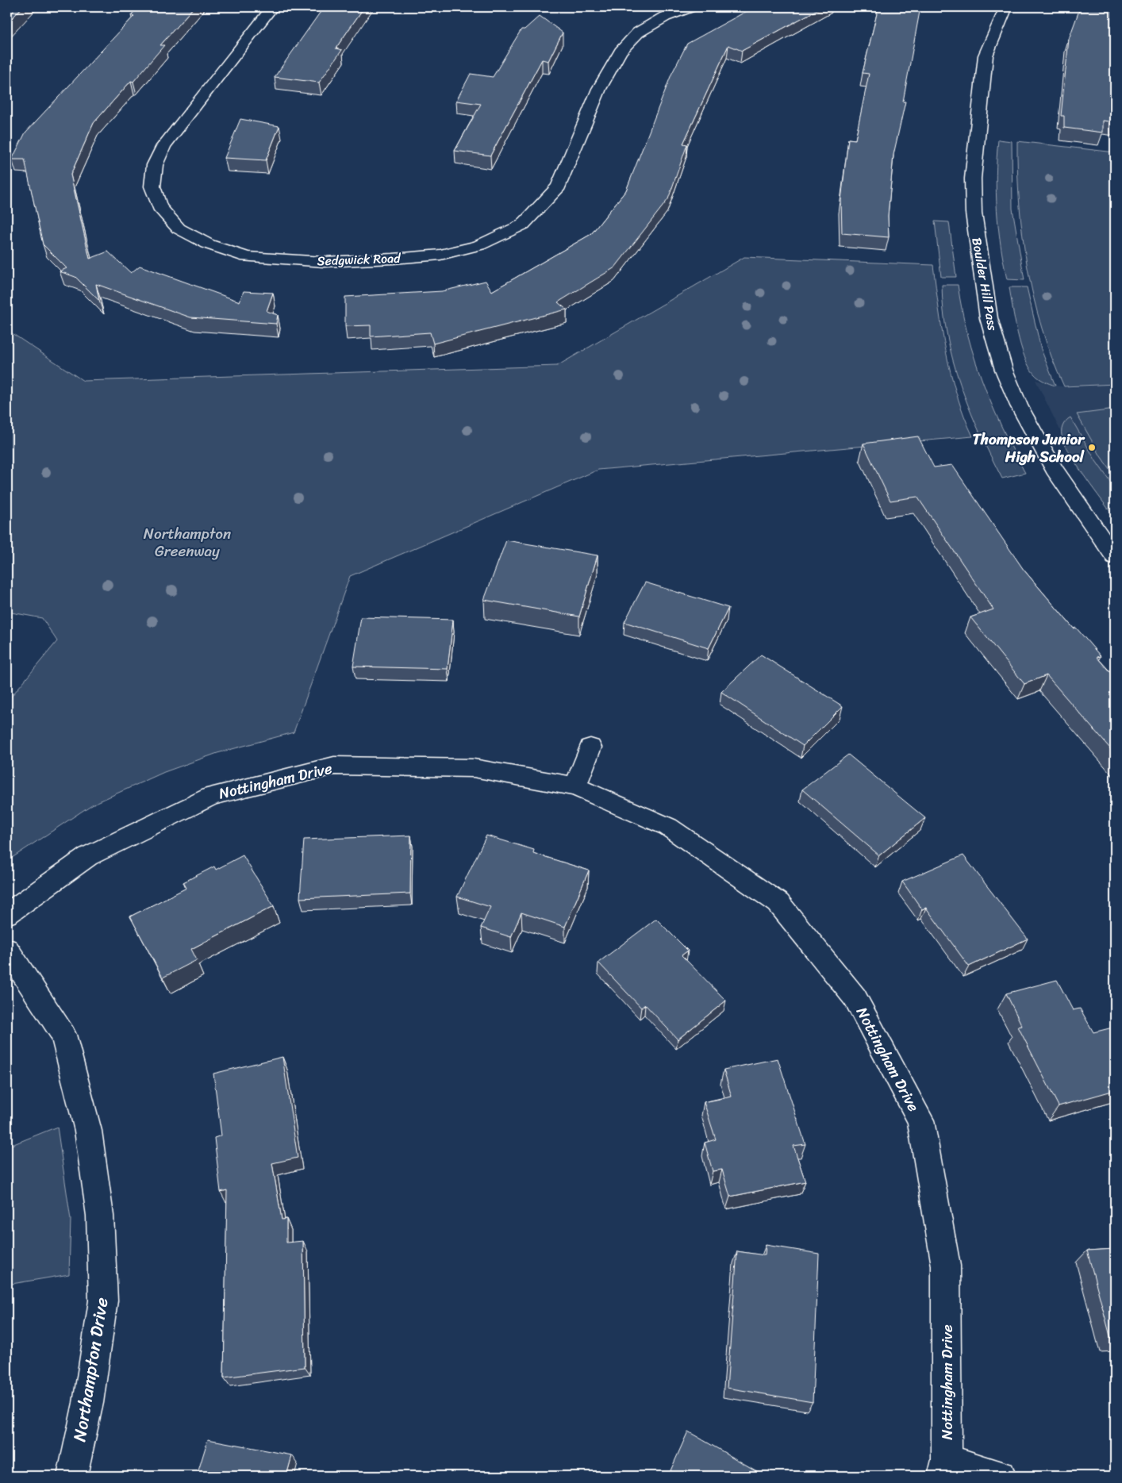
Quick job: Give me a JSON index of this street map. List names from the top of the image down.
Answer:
{
  "streets": {
    "street": [
      "Sedgwick Road",
      "Boulder Hill Pass",
      "Nottingham Drive",
      "Northampton Drive"
    ]
  },
  "parks": ["Northampton Greenway"],
  "places": ["Thompson Junior High School"]
}
